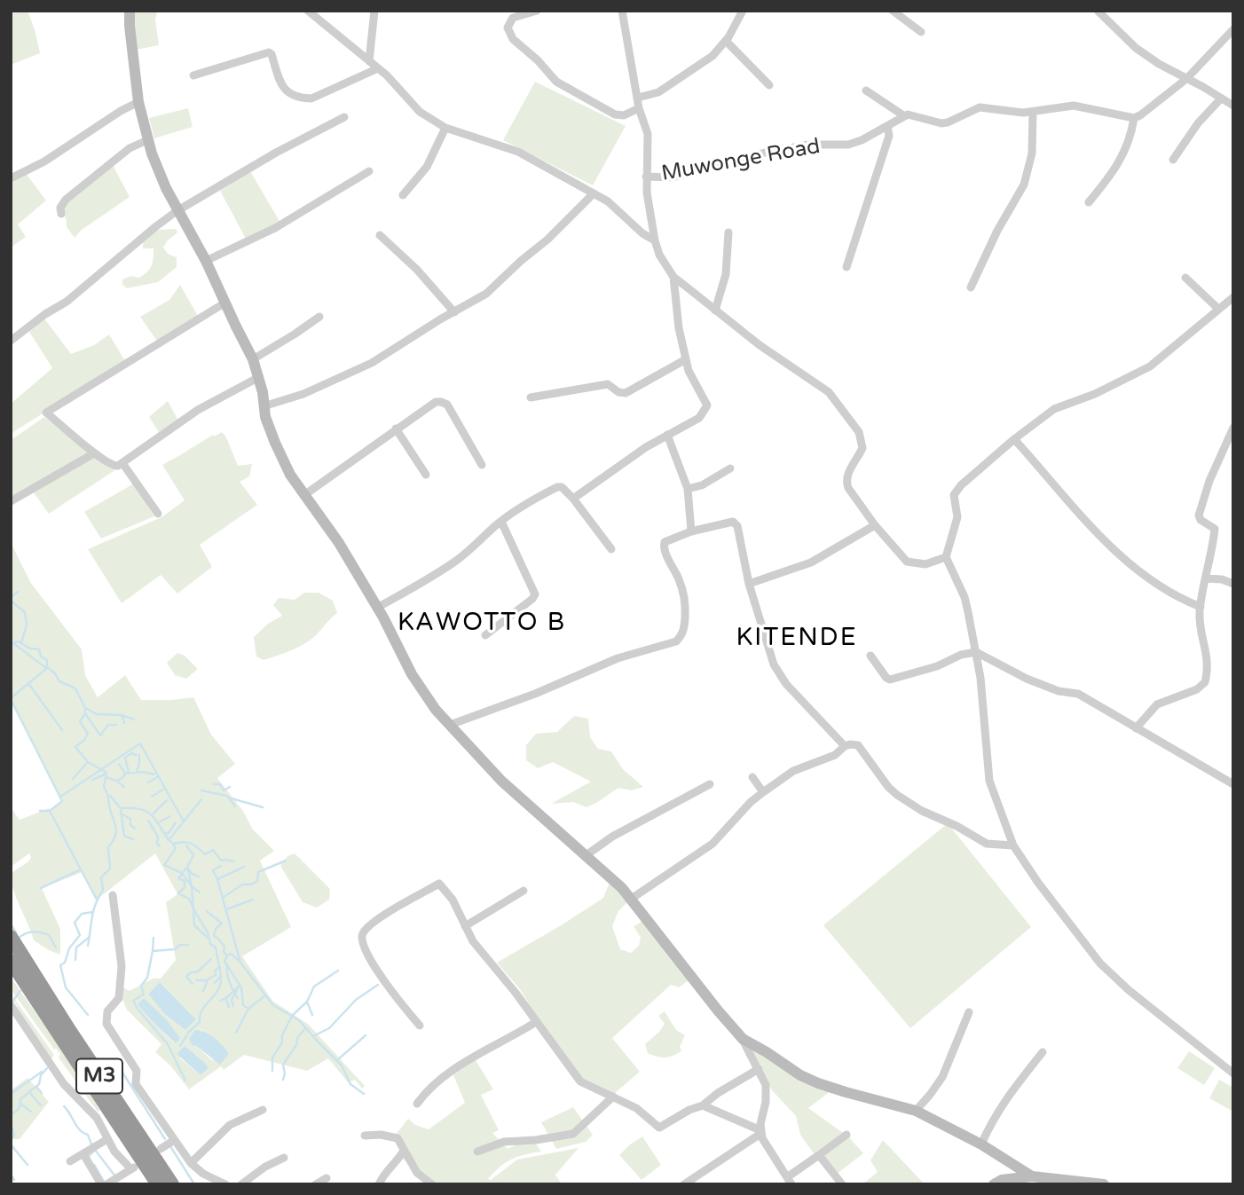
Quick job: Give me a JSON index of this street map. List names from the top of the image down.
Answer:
{
  "streets": {
    "highway": ["M3"],
    "street": ["Muwonge Road"]
  },
  "districts": ["KAWOTTO B", "KITENDE"]
}
